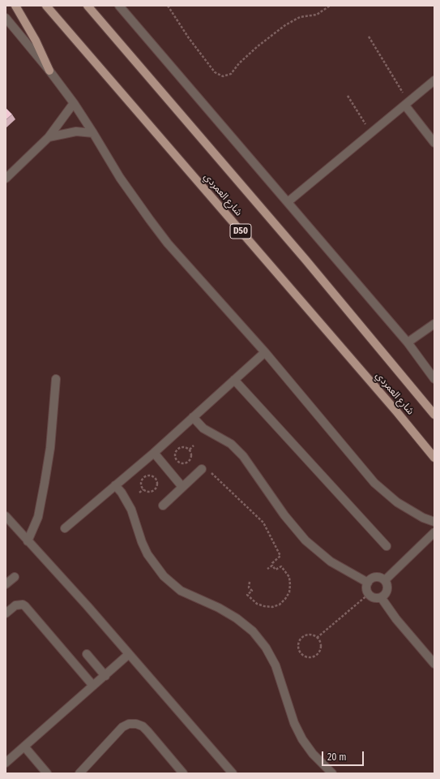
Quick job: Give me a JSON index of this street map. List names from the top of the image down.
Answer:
{
  "streets": {
    "main road": ["شارع العمردي", "D50"]
  },
  "scale_bar": "20 m"
}
